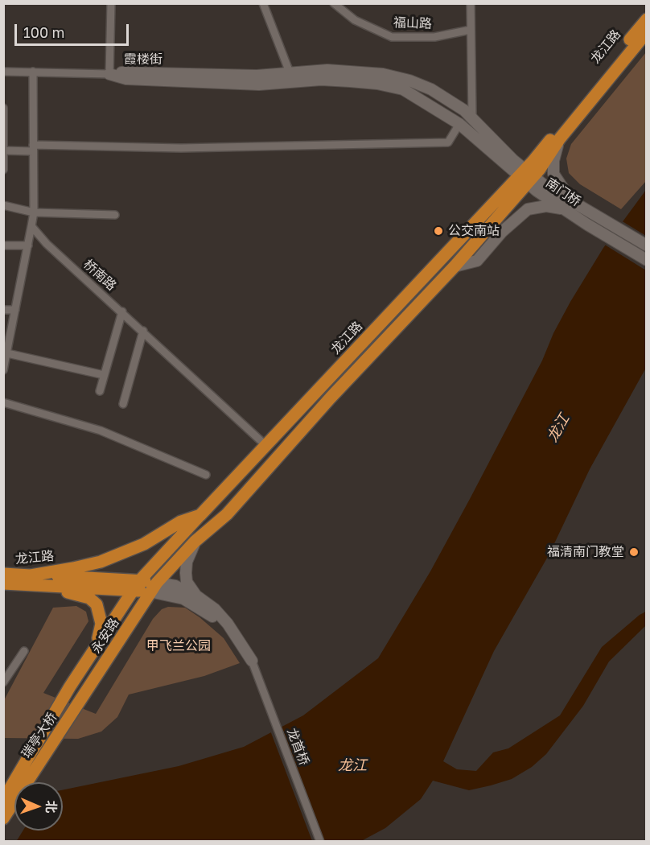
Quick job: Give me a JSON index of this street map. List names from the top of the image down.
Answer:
{
  "streets": {
    "main road": ["龙江路", "永安路", "瑞亭大桥"],
    "street": [
      "福山路",
      "霞楼街",
      "南门桥",
      "桥南路",
      "龙首桥"
    ]
  },
  "crossings": [
    ["龙江路", "霞楼街"],
    ["龙江路", "南门桥"],
    ["龙江路", "桥南路"],
    ["龙江路", "永安路"],
    ["霞楼街", "南门桥"],
    ["永安路", "瑞亭大桥"]
  ],
  "water": ["龙江"],
  "parks": ["甲飞兰公园"],
  "places": ["公交南站", "福清南门教堂"],
  "scale_bar": "100 m",
  "north": "right"
}
